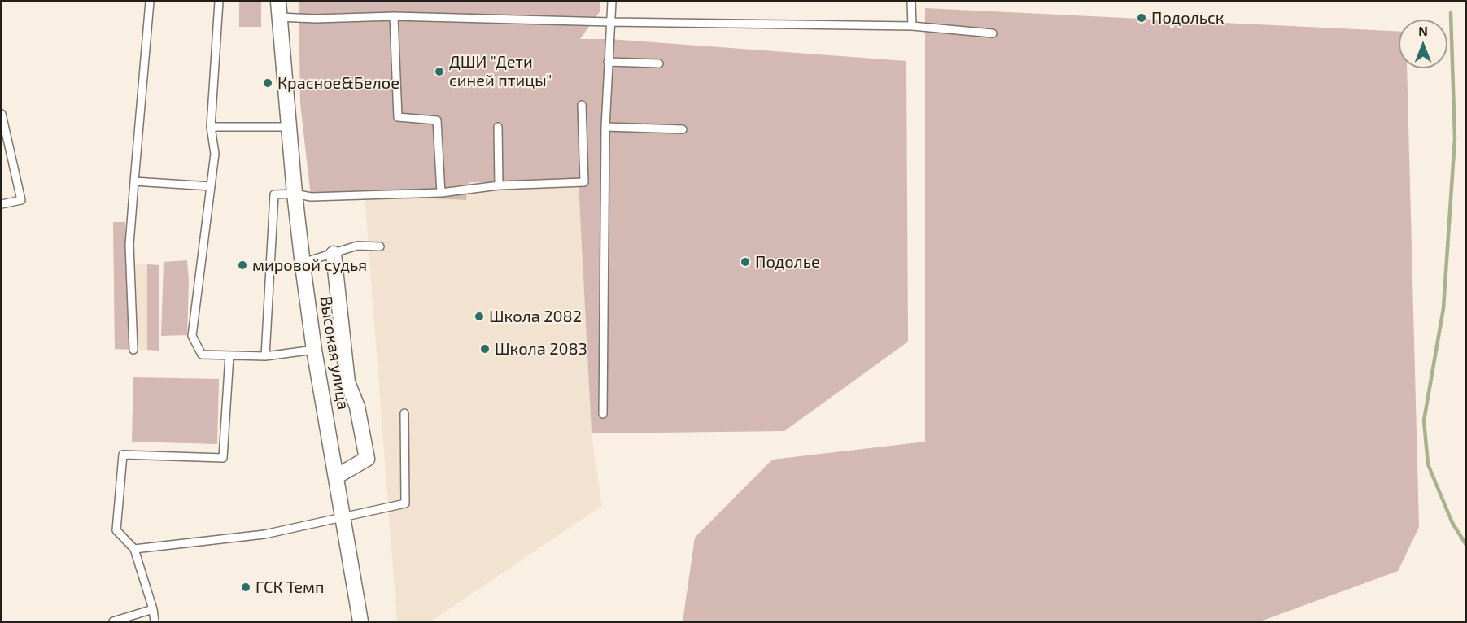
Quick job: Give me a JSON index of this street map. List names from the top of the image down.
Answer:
{
  "streets": {
    "street": ["Высокая улица"]
  },
  "places": [
    "Подольск",
    "ДШИ \"Дети синей птицы\"",
    "Красное&Белое",
    "Подолье",
    "мировой судья",
    "Школа 2082",
    "Школа 2083",
    "ГСК Темп"
  ],
  "north": "top"
}
